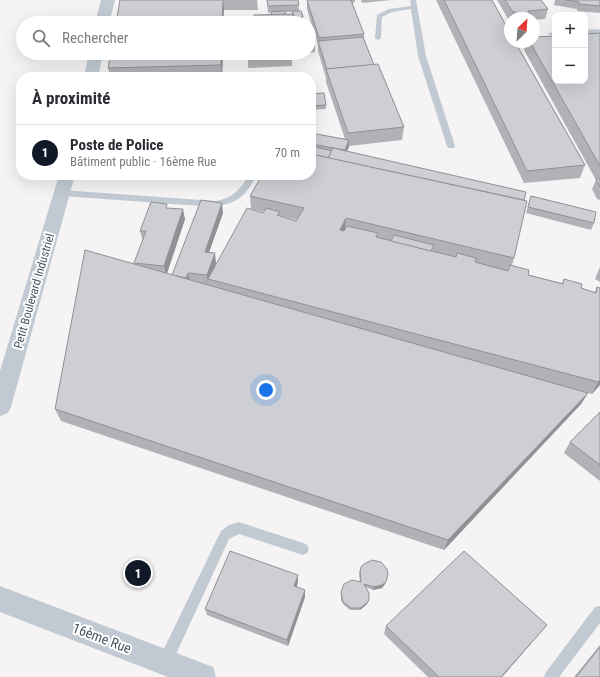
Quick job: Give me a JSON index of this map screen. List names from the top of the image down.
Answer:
{
  "streets": {
    "street": ["Petit Boulevard Industriel", "16ème Rue"]
  },
  "north": "top right",
  "page": {
    "map_buttons": ["+", "−"],
    "search": "Rechercher",
    "heading": "À proximité",
    "list": [
      {
        "mark": "1",
        "name": "Poste de Police",
        "note": "Bâtiment public · 16ème Rue",
        "value": "70 m"
      }
    ],
    "pins": "1"
  }
}
